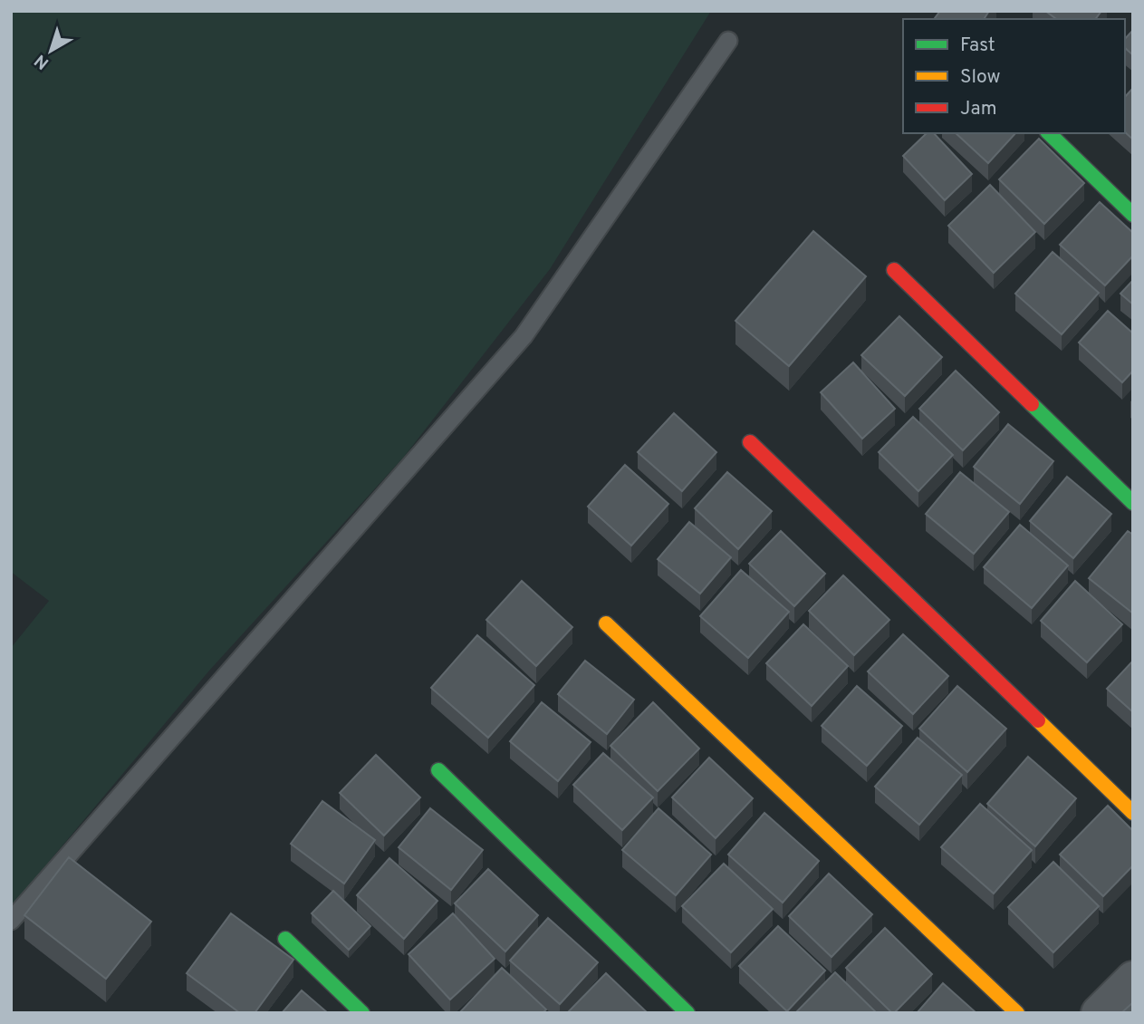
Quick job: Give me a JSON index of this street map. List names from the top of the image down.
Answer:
{
  "legend": ["Fast", "Slow", "Jam"],
  "north": "bottom left"
}
